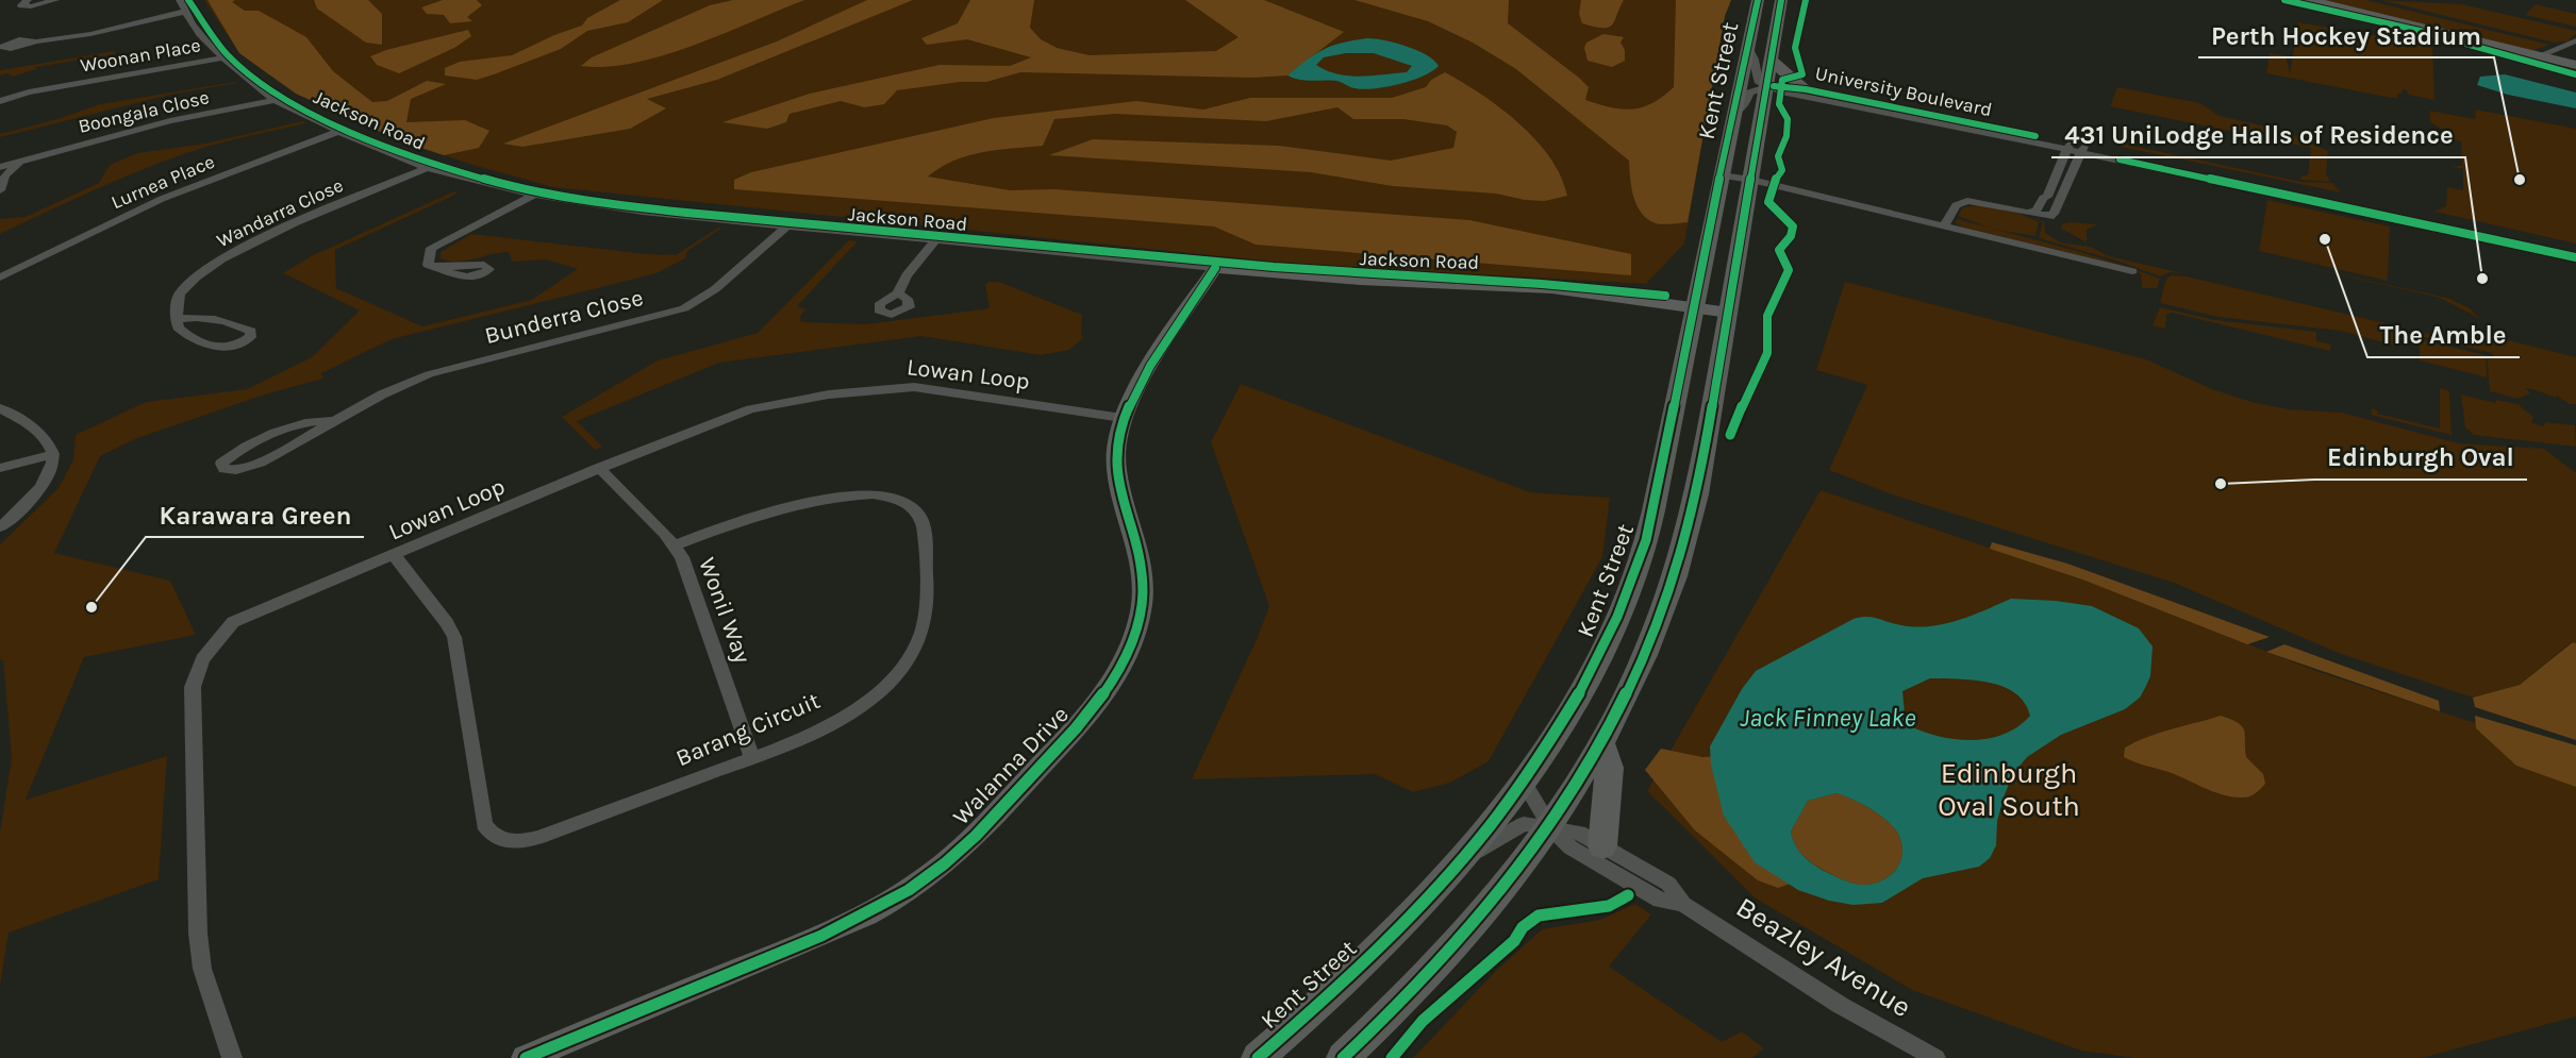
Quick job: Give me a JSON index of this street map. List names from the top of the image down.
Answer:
{
  "streets": {
    "main road": ["Kent Street"],
    "street": [
      "Woonan Place",
      "University Boulevard",
      "Boongala Close",
      "Jackson Road",
      "Lurnea Place",
      "Wandarra Close",
      "Bunderra Close",
      "Lowan Loop",
      "Wonil Way",
      "Barang Circuit",
      "Walanna Drive",
      "Beazley Avenue"
    ]
  },
  "crossings": [
    ["Woonan Place", "Jackson Road"],
    ["Kent Street", "University Boulevard"],
    ["Kent Street", "Jackson Road"],
    ["Kent Street", "Beazley Avenue"],
    ["Boongala Close", "Jackson Road"],
    ["Jackson Road", "Lurnea Place"],
    ["Jackson Road", "Wandarra Close"],
    ["Jackson Road", "Bunderra Close"],
    ["Jackson Road", "Walanna Drive"],
    ["Lowan Loop", "Wonil Way"],
    ["Lowan Loop", "Barang Circuit"],
    ["Lowan Loop", "Walanna Drive"],
    ["Wonil Way", "Barang Circuit"]
  ],
  "water": ["Jack Finney Lake"],
  "parks": ["Edinburgh Oval South"],
  "places": [
    "Perth Hockey Stadium",
    "The Amble",
    "431 UniLodge Halls of Residence",
    "Edinburgh Oval",
    "Karawara Green"
  ]
}
